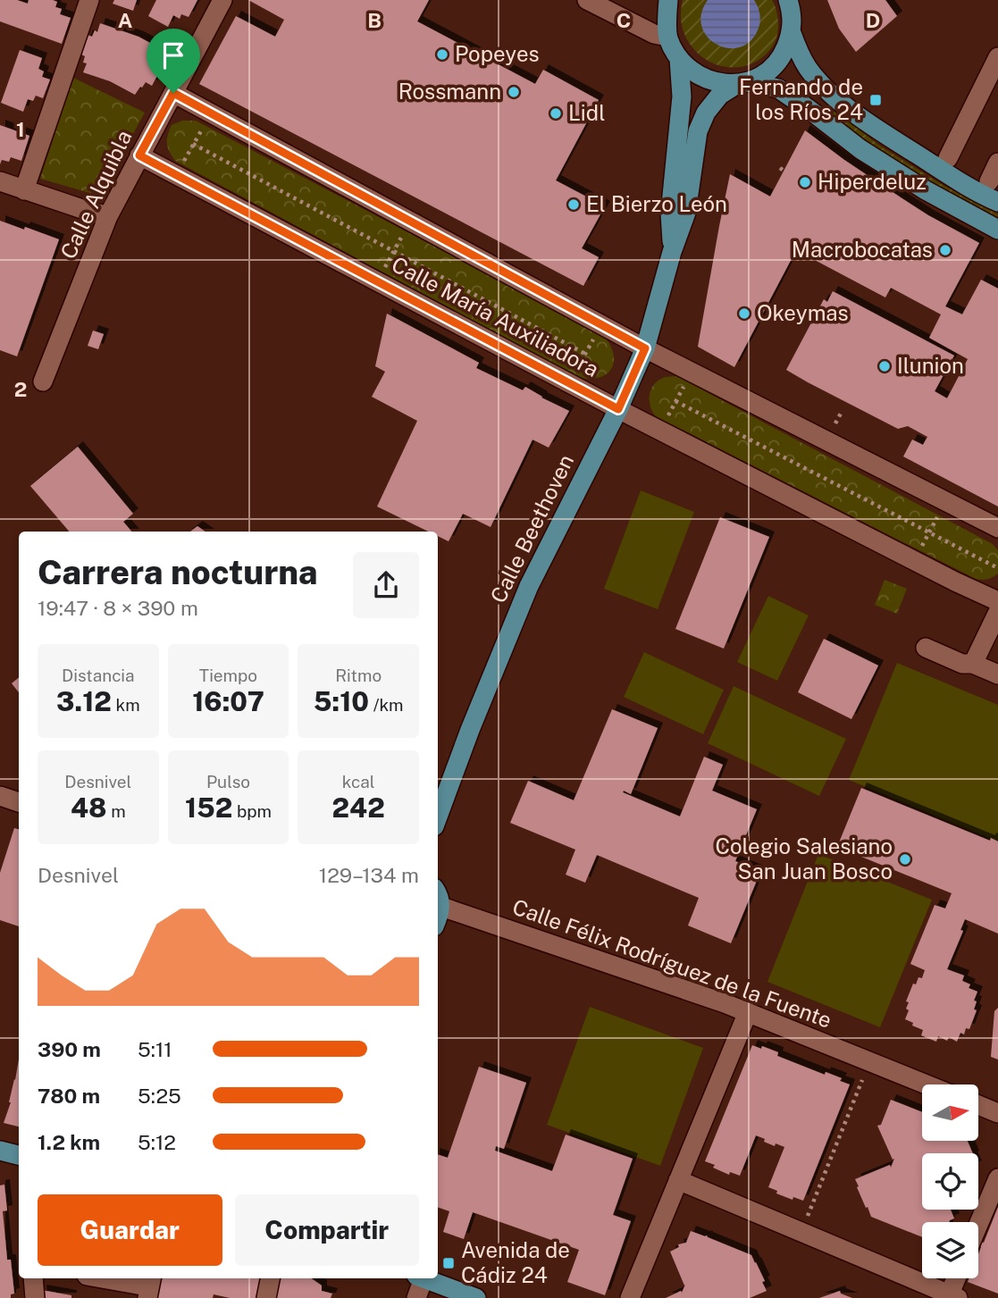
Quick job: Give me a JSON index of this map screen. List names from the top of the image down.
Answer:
{
  "streets": {
    "main road": ["Calle Beethoven"],
    "street": ["Calle Alquibla", "Calle María Auxiliadora", "Calle Félix Rodríguez de la Fuente"]
  },
  "crossings": [
    ["Calle Alquibla", "Calle María Auxiliadora"],
    ["Calle María Auxiliadora", "Calle Beethoven"]
  ],
  "places": {
    "other": [
      "Popeyes",
      "Rossmann",
      "Lidl",
      "Hiperdeluz",
      "El Bierzo León",
      "Macrobocatas",
      "Okeymas",
      "Ilunion",
      "Colegio Salesiano San Juan Bosco"
    ],
    "transit": ["Fernando de los Ríos 24", "Avenida de Cádiz 24"]
  },
  "north": "right",
  "page": {
    "heading": ["Carrera nocturna", "19:47 · 8 × 390 m"],
    "stats": [
      ["Distancia", "3.12 km"],
      ["Tiempo", "16:07"],
      ["Ritmo", "5:10 /km"],
      ["Desnivel", "48 m"],
      ["Pulso", "152 bpm"],
      ["kcal", "242"]
    ],
    "chart": ["Desnivel", "129–134 m"],
    "list": [
      {
        "name": "390 m",
        "note": "5:11"
      },
      {
        "name": "780 m",
        "note": "5:25"
      },
      {
        "name": "1.2 km",
        "note": "5:12"
      }
    ],
    "buttons": ["Guardar", "Compartir"]
  },
  "grid": {
    "columns": [
      "A",
      "B",
      "C",
      "D"
    ],
    "rows": ["1", "2"]
  }
}
